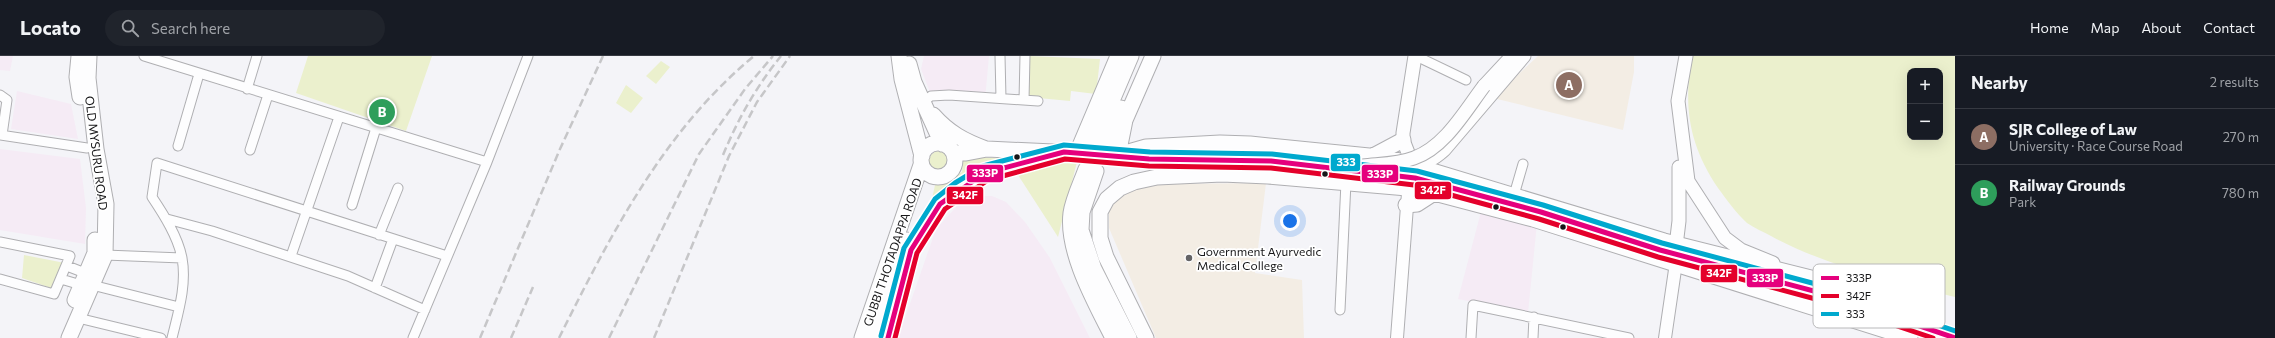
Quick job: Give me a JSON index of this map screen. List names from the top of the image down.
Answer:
{
  "streets": {
    "main road": ["OLD MYSURU ROAD", "GUBBI THOTADAPPA ROAD"]
  },
  "places": ["Government Ayurvedic Medical College"],
  "lines": ["transit line 333", "transit line 333P", "transit line 342F"],
  "legend": ["333P", "342F", "333"],
  "page": {
    "header": "Locato",
    "search": "Search here",
    "nav": [
      "Home",
      "Map",
      "About",
      "Contact"
    ],
    "heading": ["Nearby", "2 results"],
    "map_buttons": ["+", "−"],
    "pins": ["A", "B"],
    "list": [
      {
        "mark": "A",
        "name": "SJR College of Law",
        "note": "University · Race Course Road",
        "value": "270 m"
      },
      {
        "mark": "B",
        "name": "Railway Grounds",
        "note": "Park",
        "value": "780 m"
      }
    ]
  }
}
